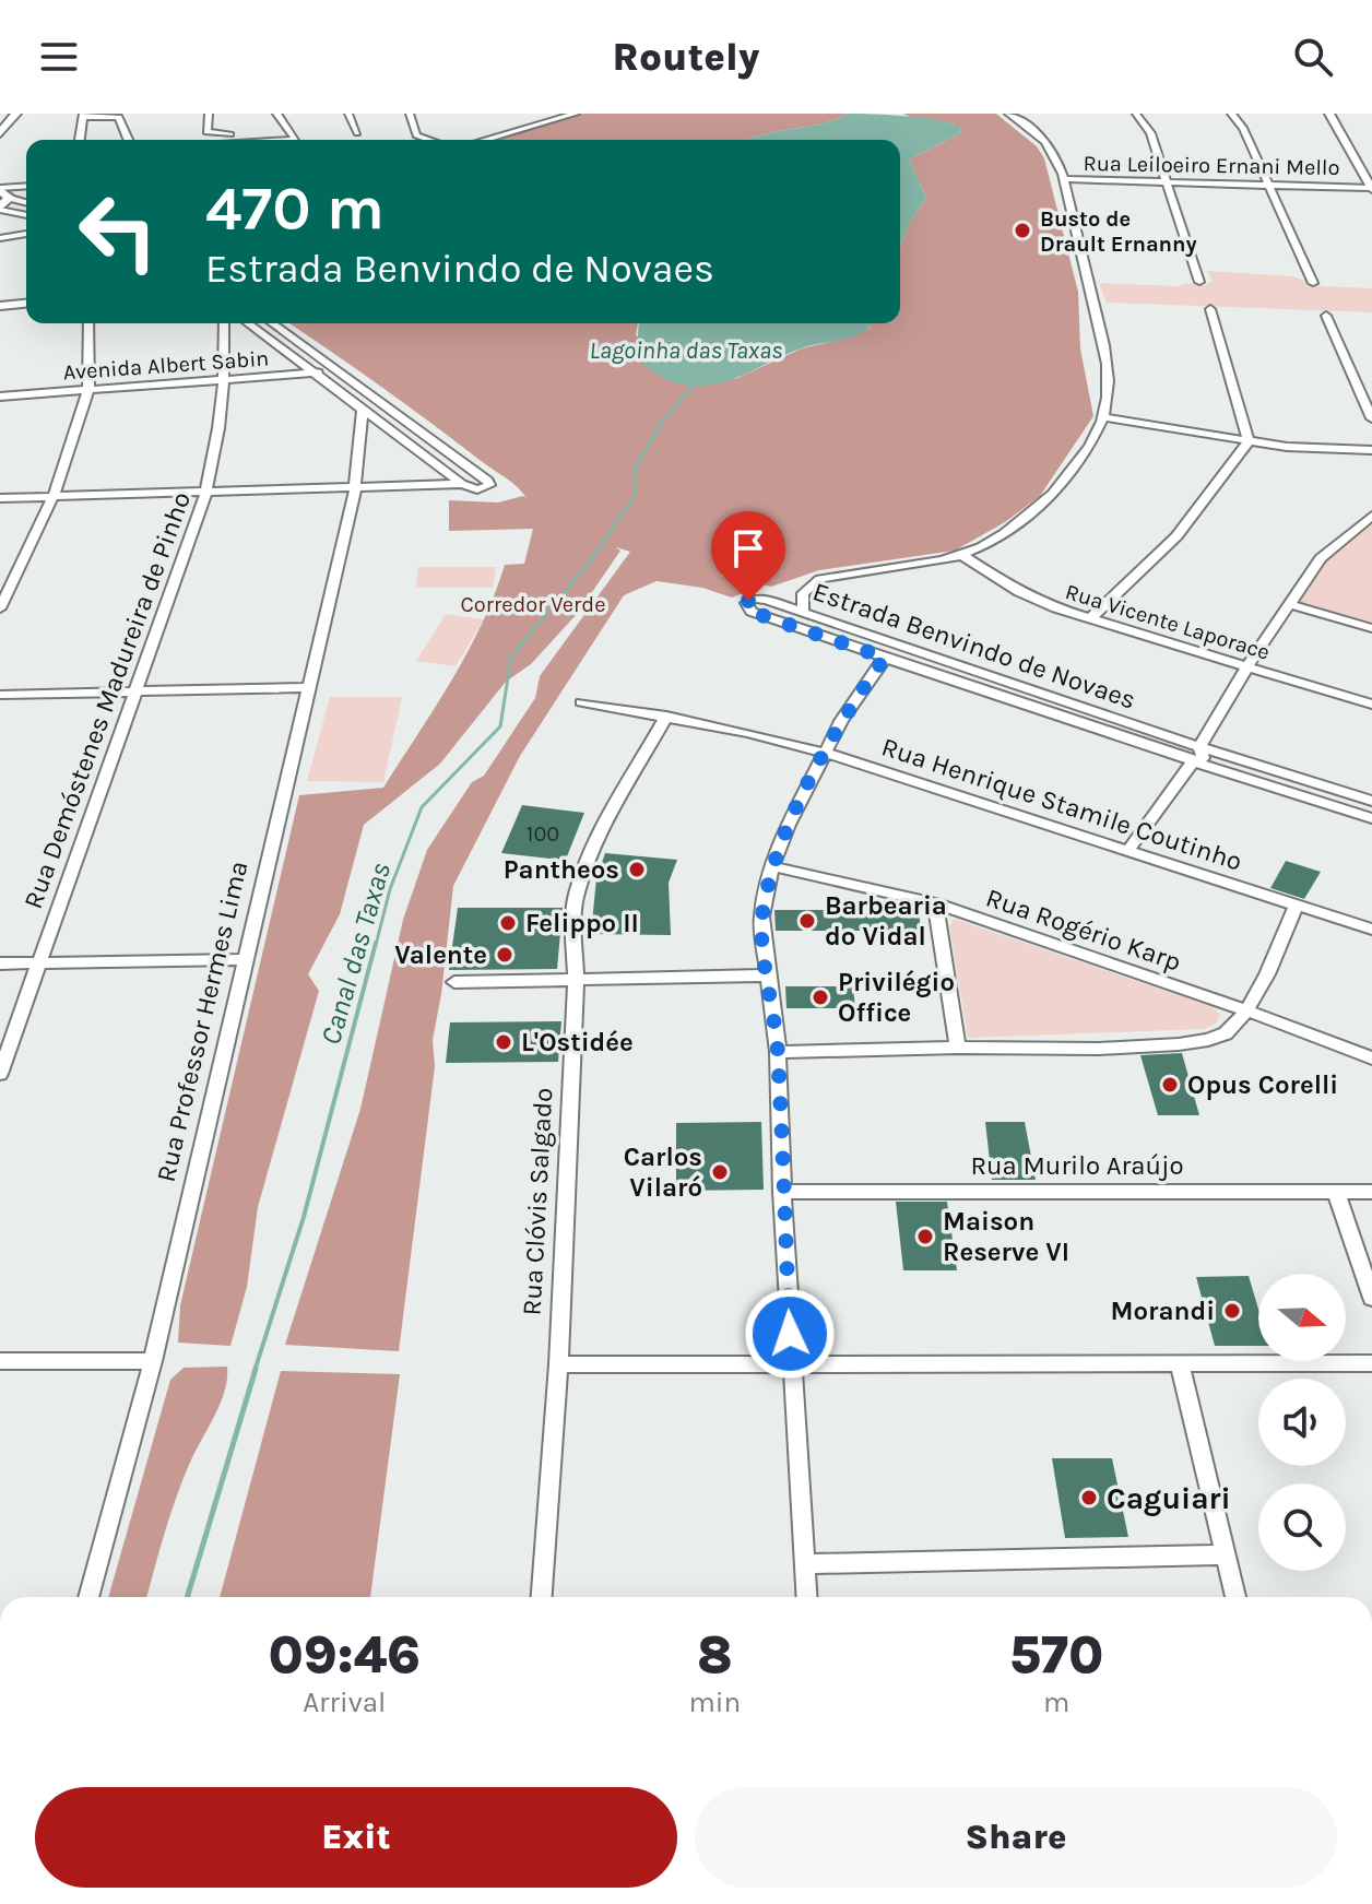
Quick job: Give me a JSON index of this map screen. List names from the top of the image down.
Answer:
{
  "streets": {
    "street": [
      "Rua Leiloeiro Ernani Mello",
      "Avenida Albert Sabin",
      "Rua Vicente Laporace",
      "Estrada Benvindo de Novaes",
      "Rua Demóstenes Madureira de Pinho",
      "Rua Henrique Stamile Coutinho",
      "Rua Rogério Karp",
      "Rua Professor Hermes Lima",
      "Rua Murilo Araújo",
      "Rua Clóvis Salgado"
    ]
  },
  "crossings": [
    ["Avenida Albert Sabin", "Rua Demóstenes Madureira de Pinho"],
    ["Rua Henrique Stamile Coutinho", "Rua Clóvis Salgado"]
  ],
  "water": ["Lagoinha das Taxas", "Canal das Taxas"],
  "parks": ["Corredor Verde"],
  "places": [
    "Busto de Drault Ernanny",
    "Pantheos",
    "Barbearia do Vidal",
    "Felippo II",
    "Valente",
    "Privilégio Office",
    "L'Ostidée",
    "Opus Corelli",
    "Carlos Vilaró",
    "Maison Reserve VI",
    "Morandi",
    "Caguiari"
  ],
  "house_numbers": ["100"],
  "north": "right",
  "page": {
    "header": "Routely",
    "turn": ["470 m", "Estrada Benvindo de Novaes"],
    "eta": [
      "09:46",
      "Arrival",
      "8",
      "min",
      "570",
      "m"
    ],
    "buttons": ["Exit", "Share"]
  }
}
